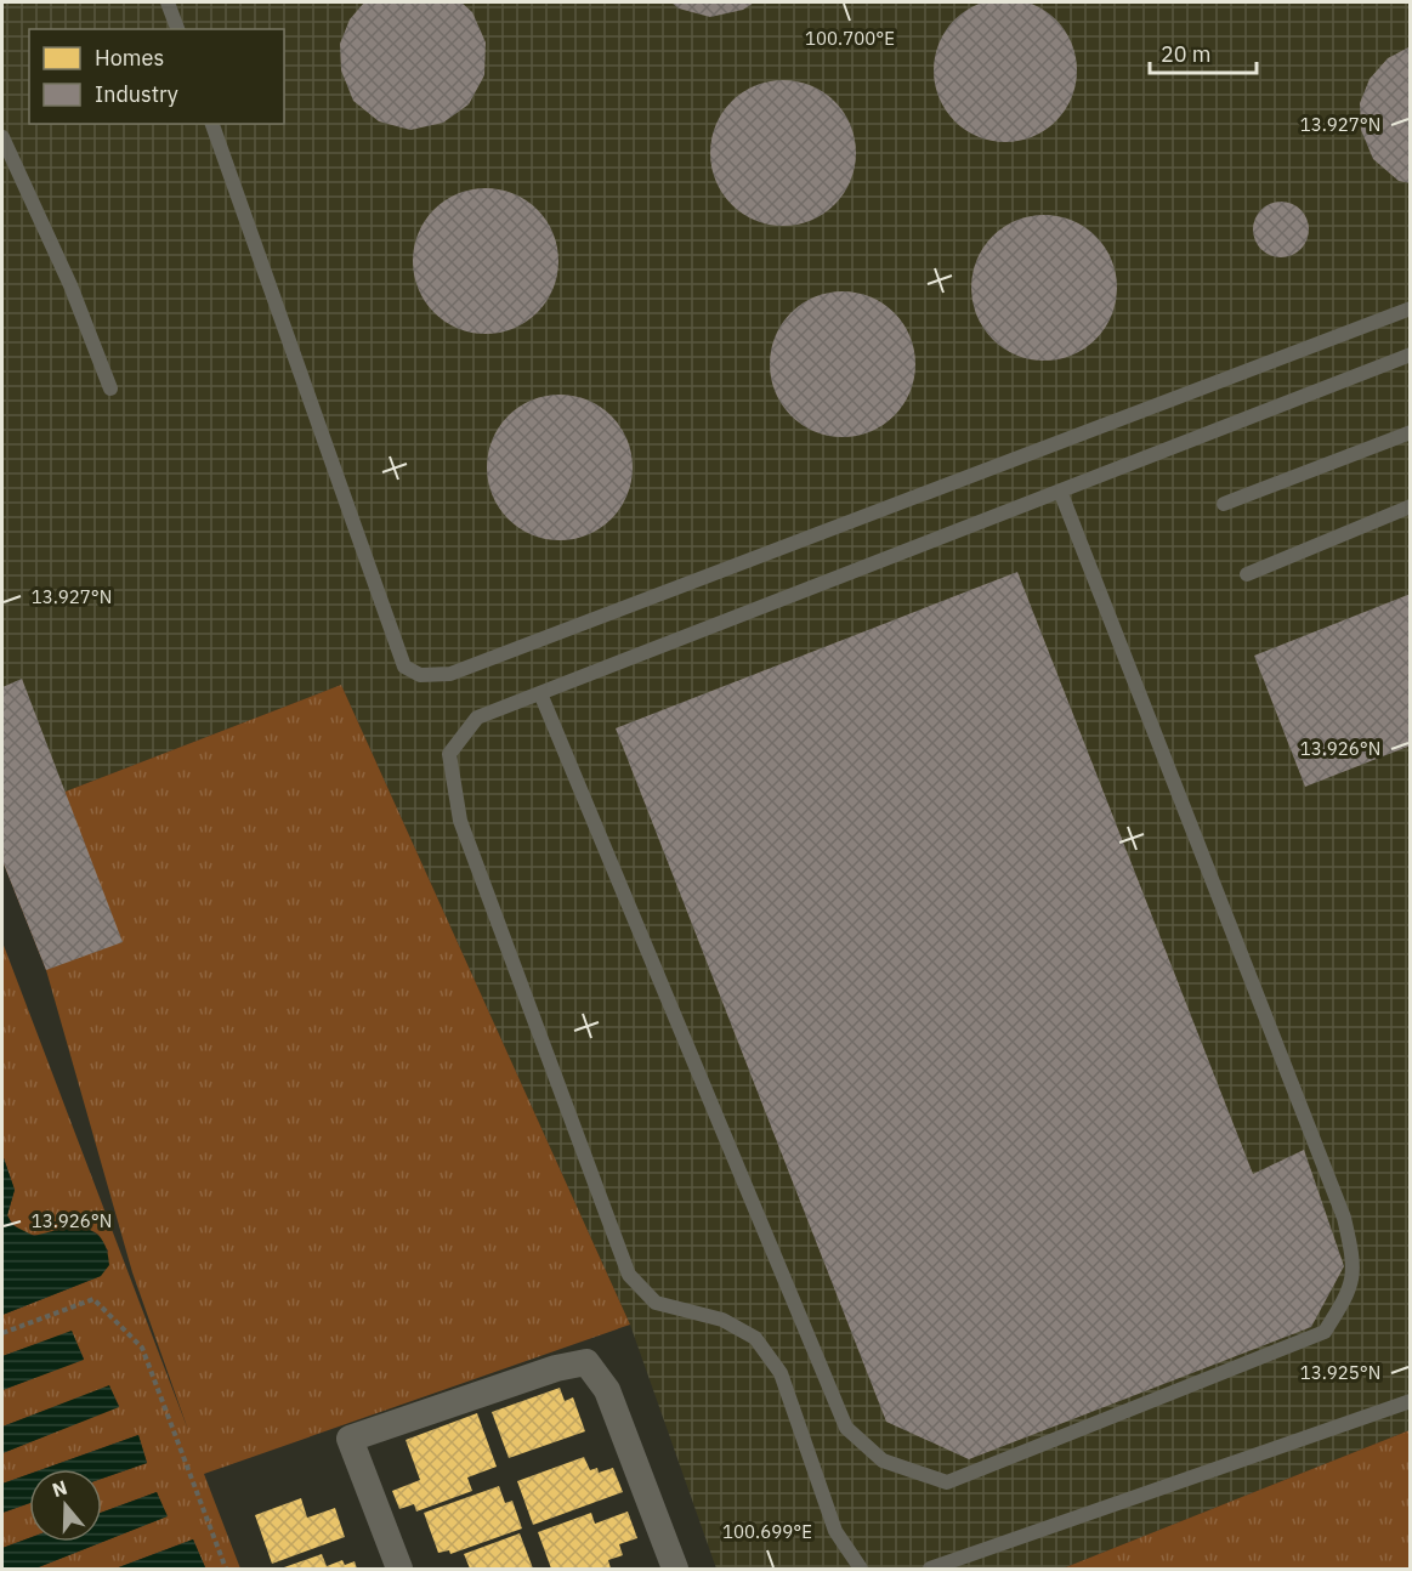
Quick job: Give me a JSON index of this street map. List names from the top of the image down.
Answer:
{
  "legend": ["Homes", "Industry"],
  "scale_bar": "20 m",
  "north": "top",
  "coordinates": [
    "100.700°E",
    "13.927°N",
    "13.926°N",
    "13.925°N",
    "100.699°E"
  ]
}
